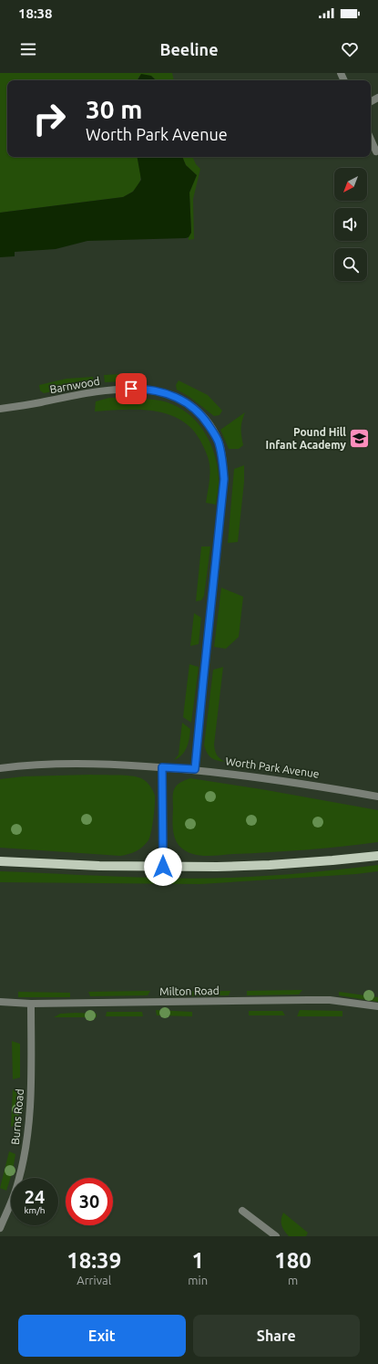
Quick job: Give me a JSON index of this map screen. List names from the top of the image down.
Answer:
{
  "streets": {
    "street": [
      "Barnwood",
      "Worth Park Avenue",
      "Milton Road",
      "Burns Road"
    ]
  },
  "crossings": [
    ["Barnwood", "Worth Park Avenue"],
    ["Milton Road", "Burns Road"]
  ],
  "places": {
    "school or university": ["Pound Hill Infant Academy"]
  },
  "north": "bottom left",
  "page": {
    "status": "18:38",
    "header": "Beeline",
    "turn": ["30 m", "Worth Park Avenue"],
    "speed": "24 km/h",
    "limit": "30",
    "eta": [
      "18:39",
      "Arrival",
      "1",
      "min",
      "180",
      "m"
    ],
    "buttons": ["Exit", "Share"]
  }
}
